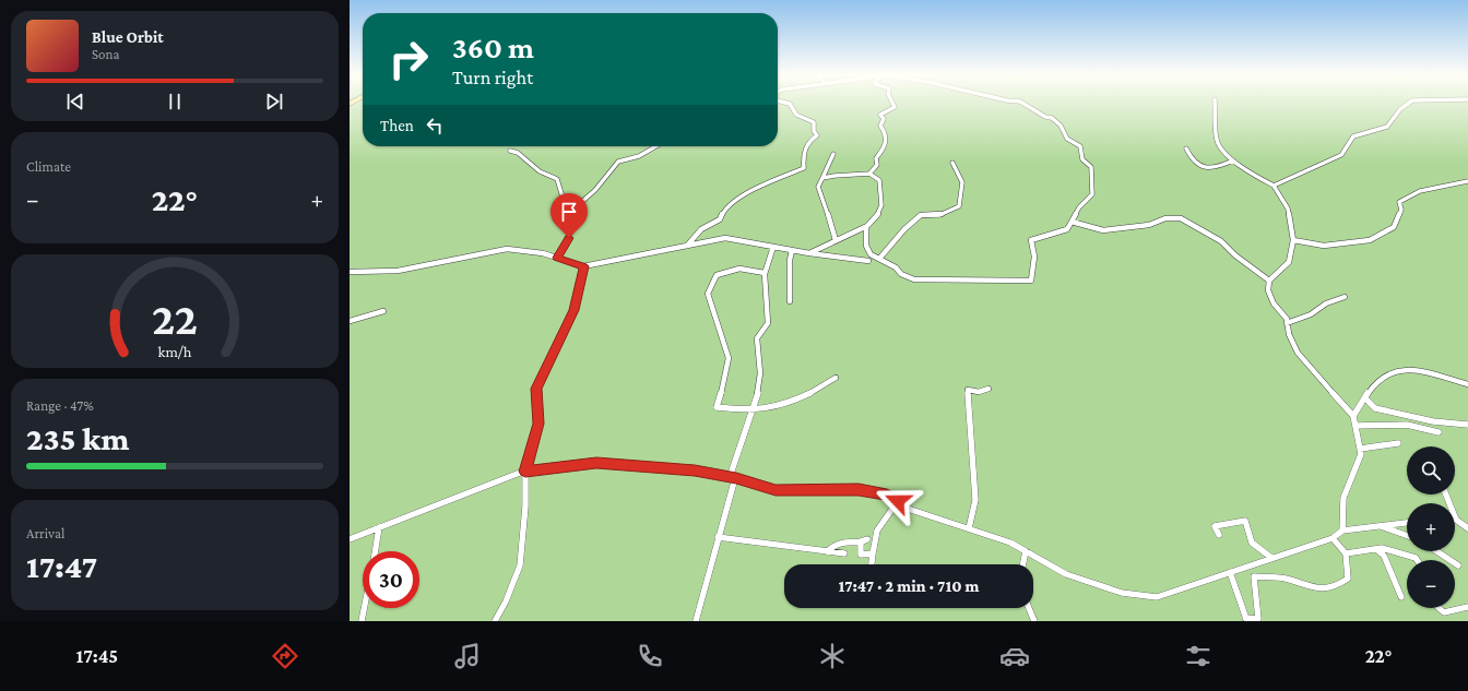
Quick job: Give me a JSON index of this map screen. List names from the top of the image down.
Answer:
{
  "page": {
    "turn": ["360 m", "Turn right"],
    "song": ["Blue Orbit", "Sona"],
    "then": "Then",
    "tile": [
      "Climate",
      ["Range · 47%", "235 km"],
      ["Arrival", "17:47"]
    ],
    "heat": ["−", "22°", "+"],
    "map_buttons": ["+", "−"],
    "limit": "30",
    "trip": "17:47 · 2 min · 710 m",
    "tabs": ["17:45", "22°"],
    "gauge": ["22", "km/h"]
  }
}
